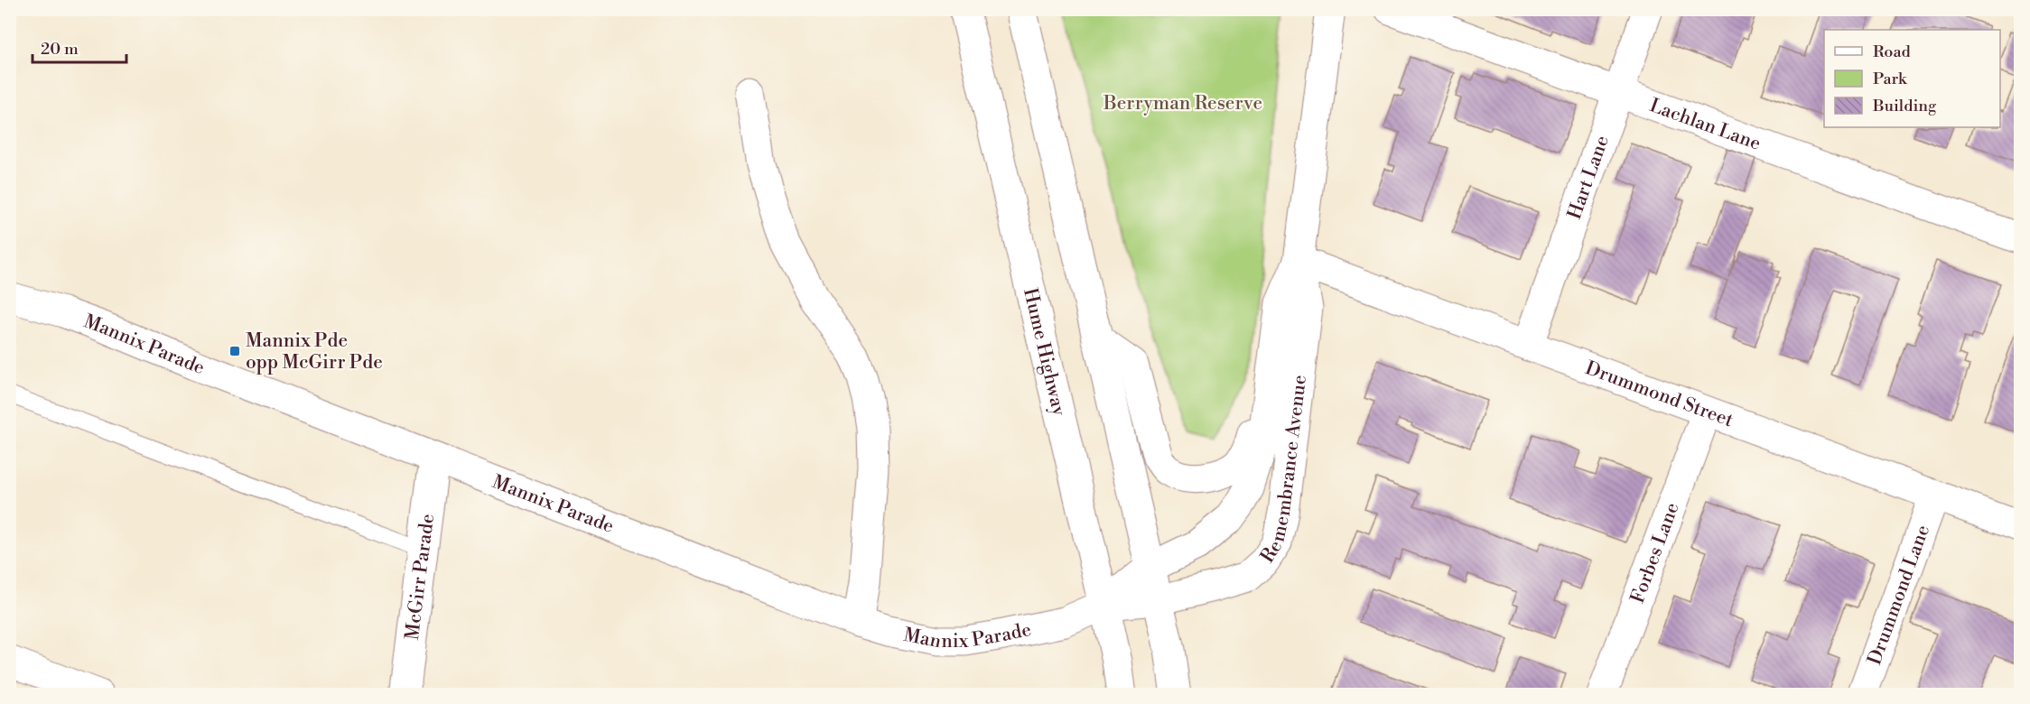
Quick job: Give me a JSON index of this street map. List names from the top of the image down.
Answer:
{
  "streets": {
    "main road": [
      "Lachlan Lane",
      "Hart Lane",
      "Mannix Parade",
      "Hume Highway",
      "Drummond Street",
      "Remembrance Avenue",
      "Forbes Lane",
      "McGirr Parade",
      "Drummond Lane"
    ]
  },
  "crossings": [
    ["Lachlan Lane", "Hart Lane"],
    ["Hart Lane", "Drummond Street"],
    ["Mannix Parade", "Hume Highway"],
    ["Mannix Parade", "Remembrance Avenue"],
    ["Mannix Parade", "McGirr Parade"],
    ["Drummond Street", "Remembrance Avenue"],
    ["Drummond Street", "Forbes Lane"],
    ["Drummond Street", "Drummond Lane"]
  ],
  "parks": ["Berryman Reserve"],
  "places": {
    "transit": ["Mannix Pde opp McGirr Pde"]
  },
  "legend": ["Road", "Park", "Building"],
  "scale_bar": "20 m"
}
